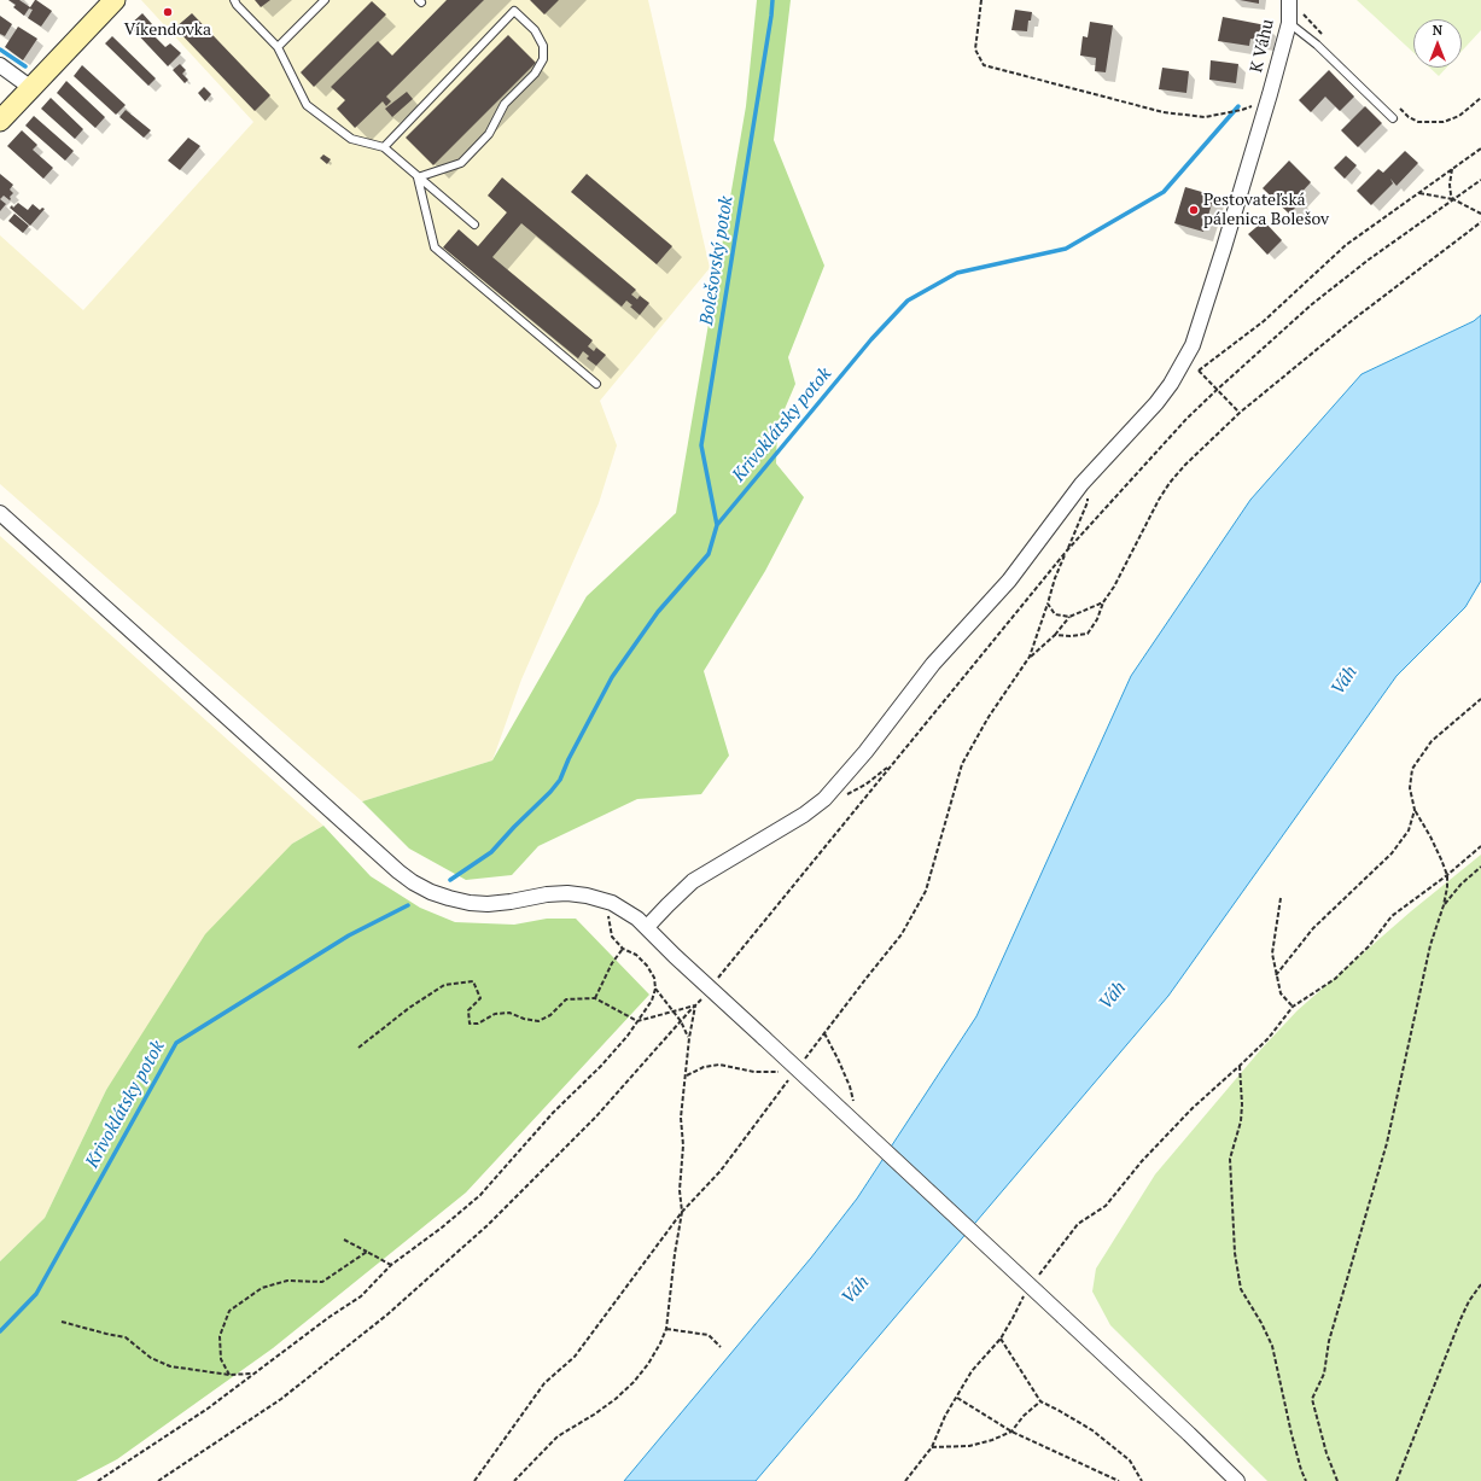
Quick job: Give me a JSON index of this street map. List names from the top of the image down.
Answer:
{
  "streets": {
    "street": ["K Váhu"]
  },
  "water": ["Bolešovský potok", "Krivoklátsky potok", "Váh"],
  "places": ["Víkendovka", "Pestovateľská pálenica Bolešov"],
  "north": "top"
}
